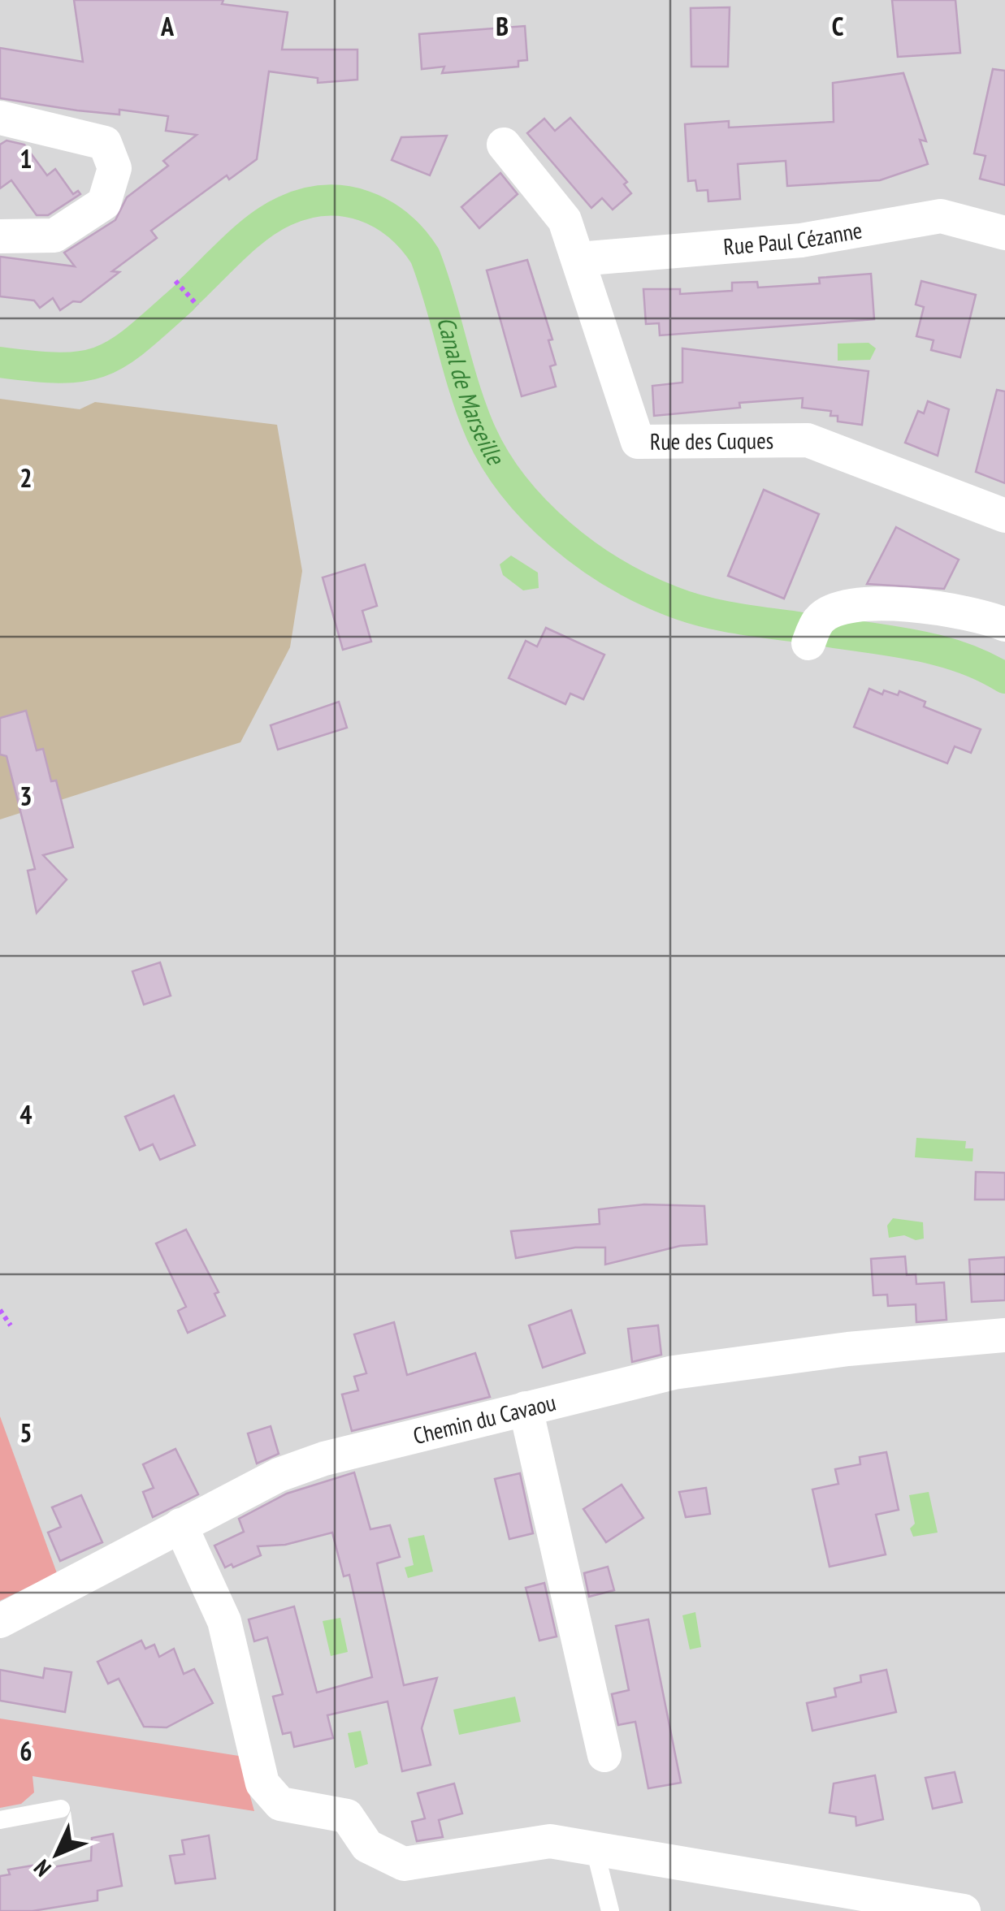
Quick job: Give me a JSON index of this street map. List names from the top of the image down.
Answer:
{
  "streets": {
    "street": ["Rue Paul Cézanne", "Rue des Cuques", "Chemin du Cavaou"]
  },
  "crossings": [
    ["Rue Paul Cézanne", "Rue des Cuques"]
  ],
  "water": ["Canal de Marseille"],
  "north": "bottom left",
  "grid": {
    "columns": ["A", "B", "C"],
    "rows": [
      "1",
      "2",
      "3",
      "4",
      "5",
      "6"
    ]
  }
}
